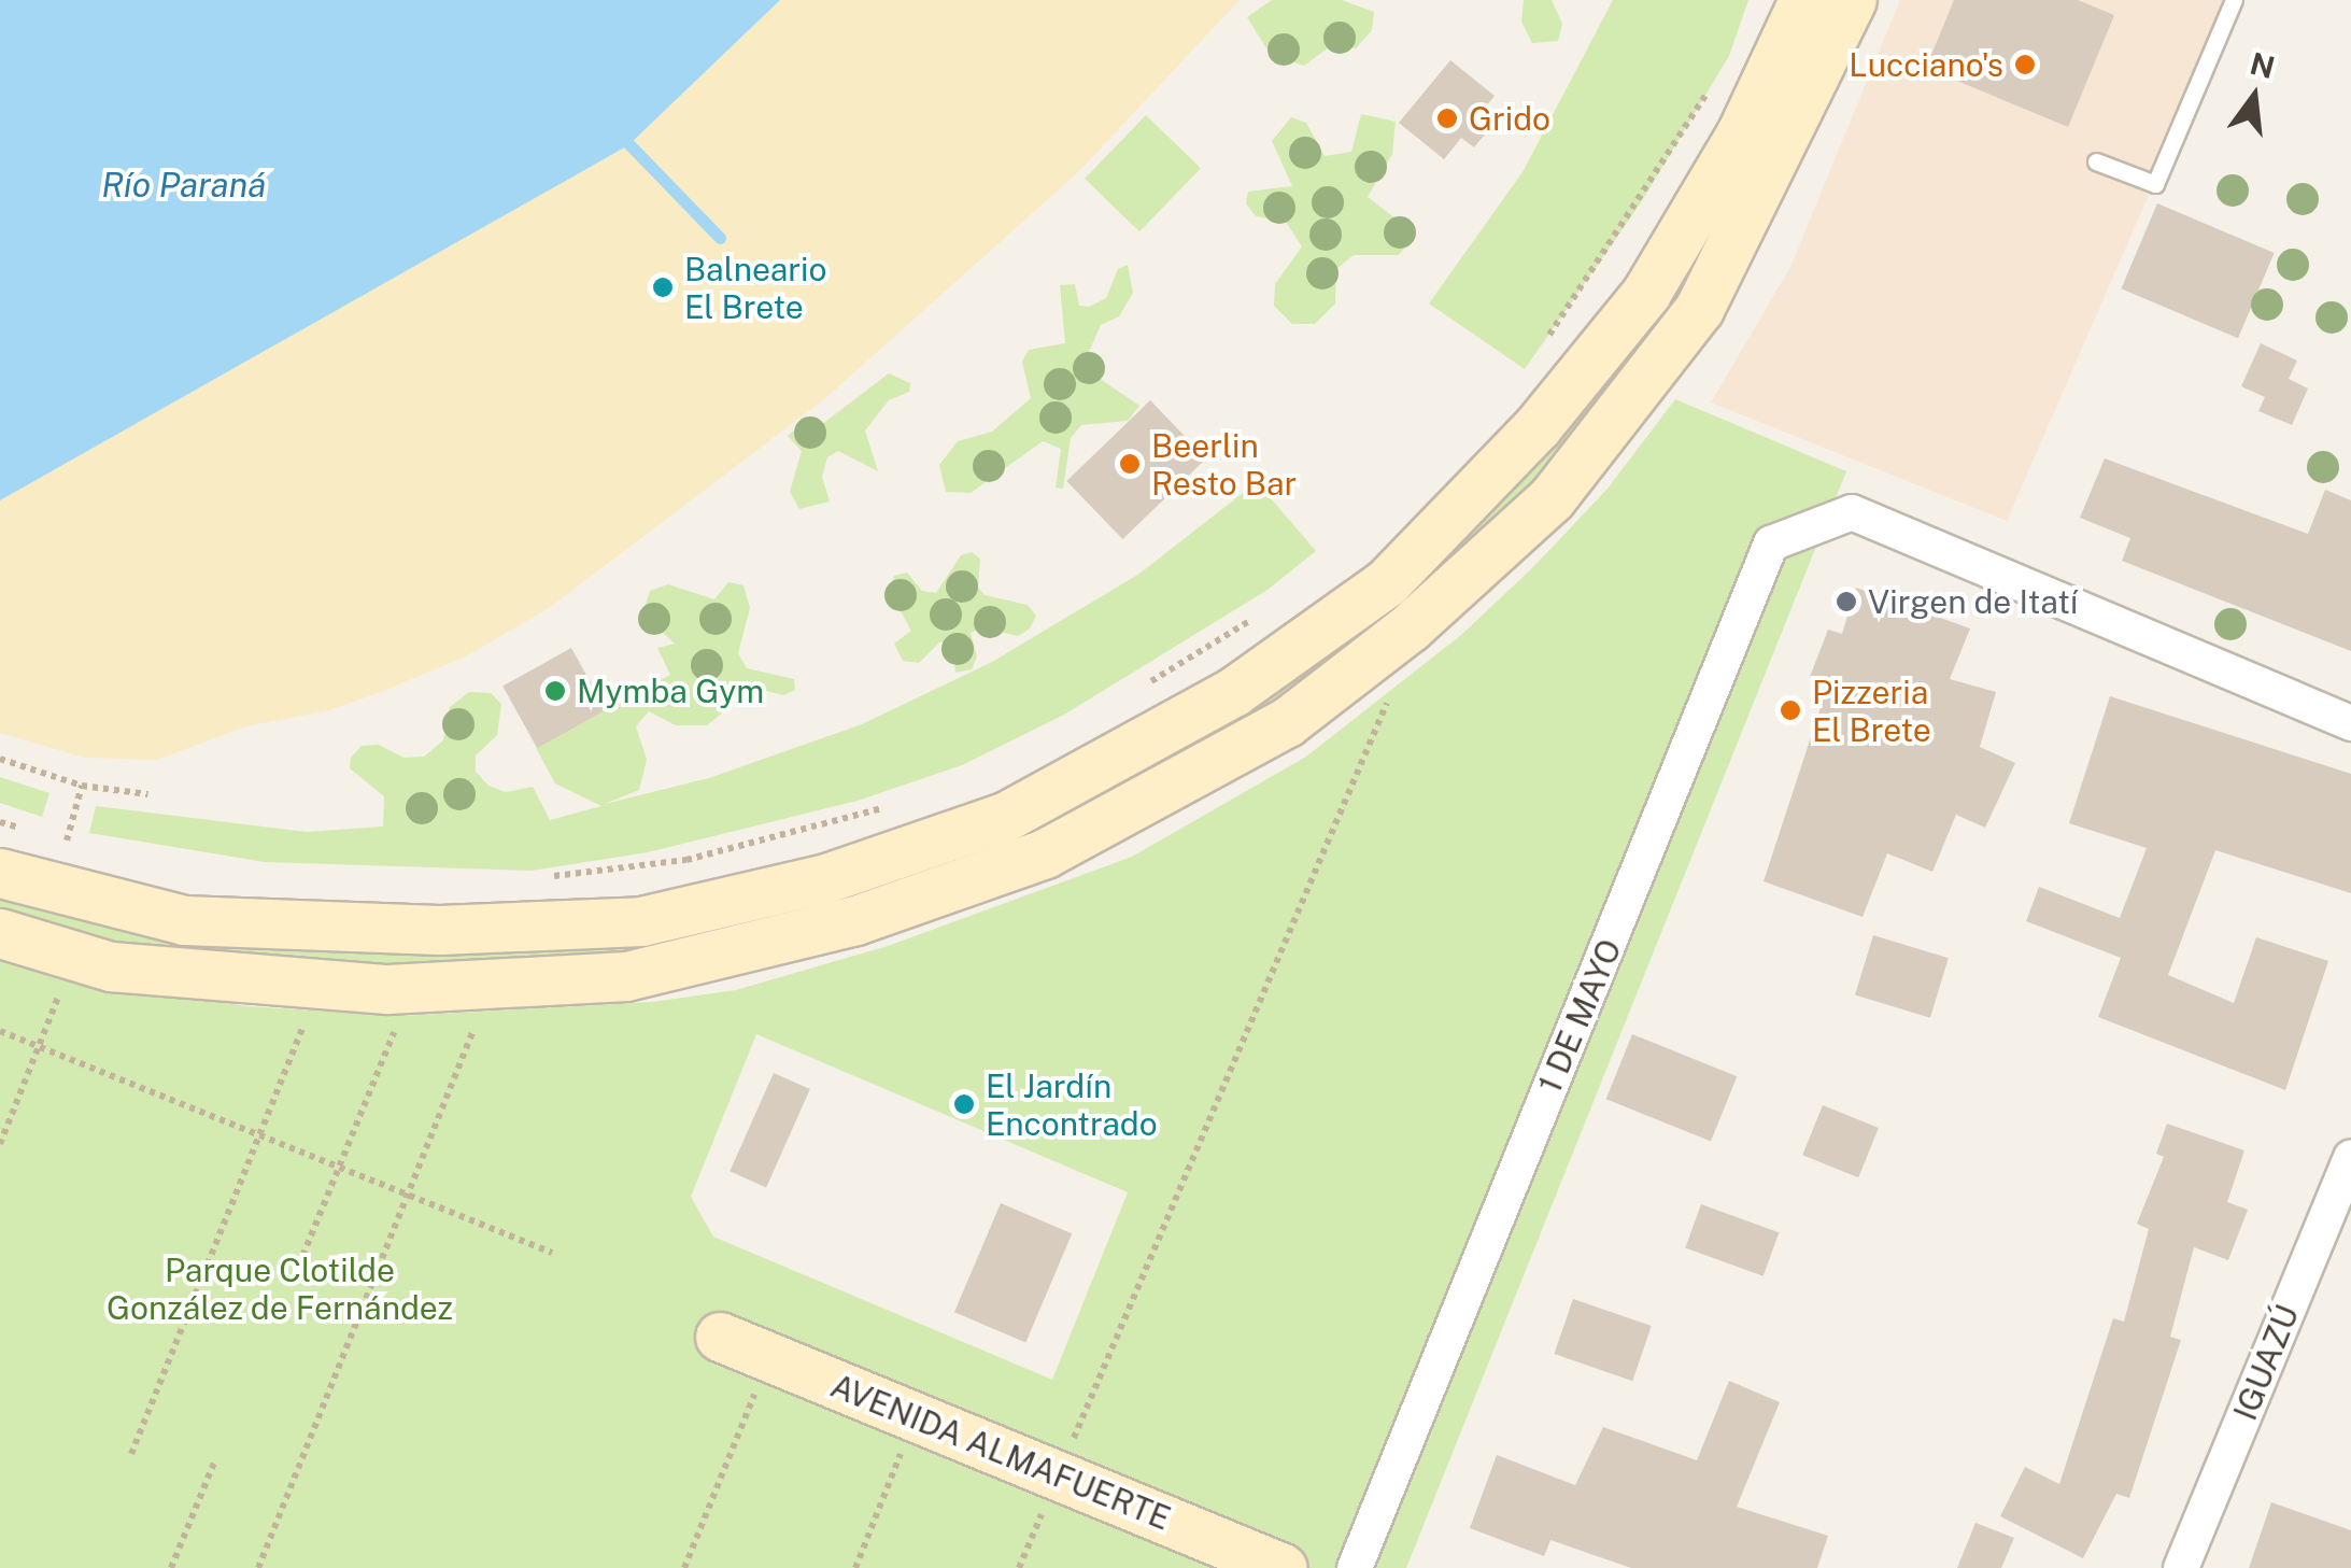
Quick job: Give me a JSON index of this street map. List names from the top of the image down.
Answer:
{
  "streets": {
    "main road": ["AVENIDA ALMAFUERTE"],
    "street": ["1 DE MAYO", "IGUAZÚ"]
  },
  "water": ["Río Paraná"],
  "parks": ["Parque Clotilde González de Fernández"],
  "places": [
    "Lucciano's",
    "Grido",
    "Balneario El Brete",
    "Beerlin Resto Bar",
    "Virgen de Itatí",
    "Mymba Gym",
    "Pizzeria El Brete",
    "El Jardín Encontrado"
  ],
  "north": "top"
}
